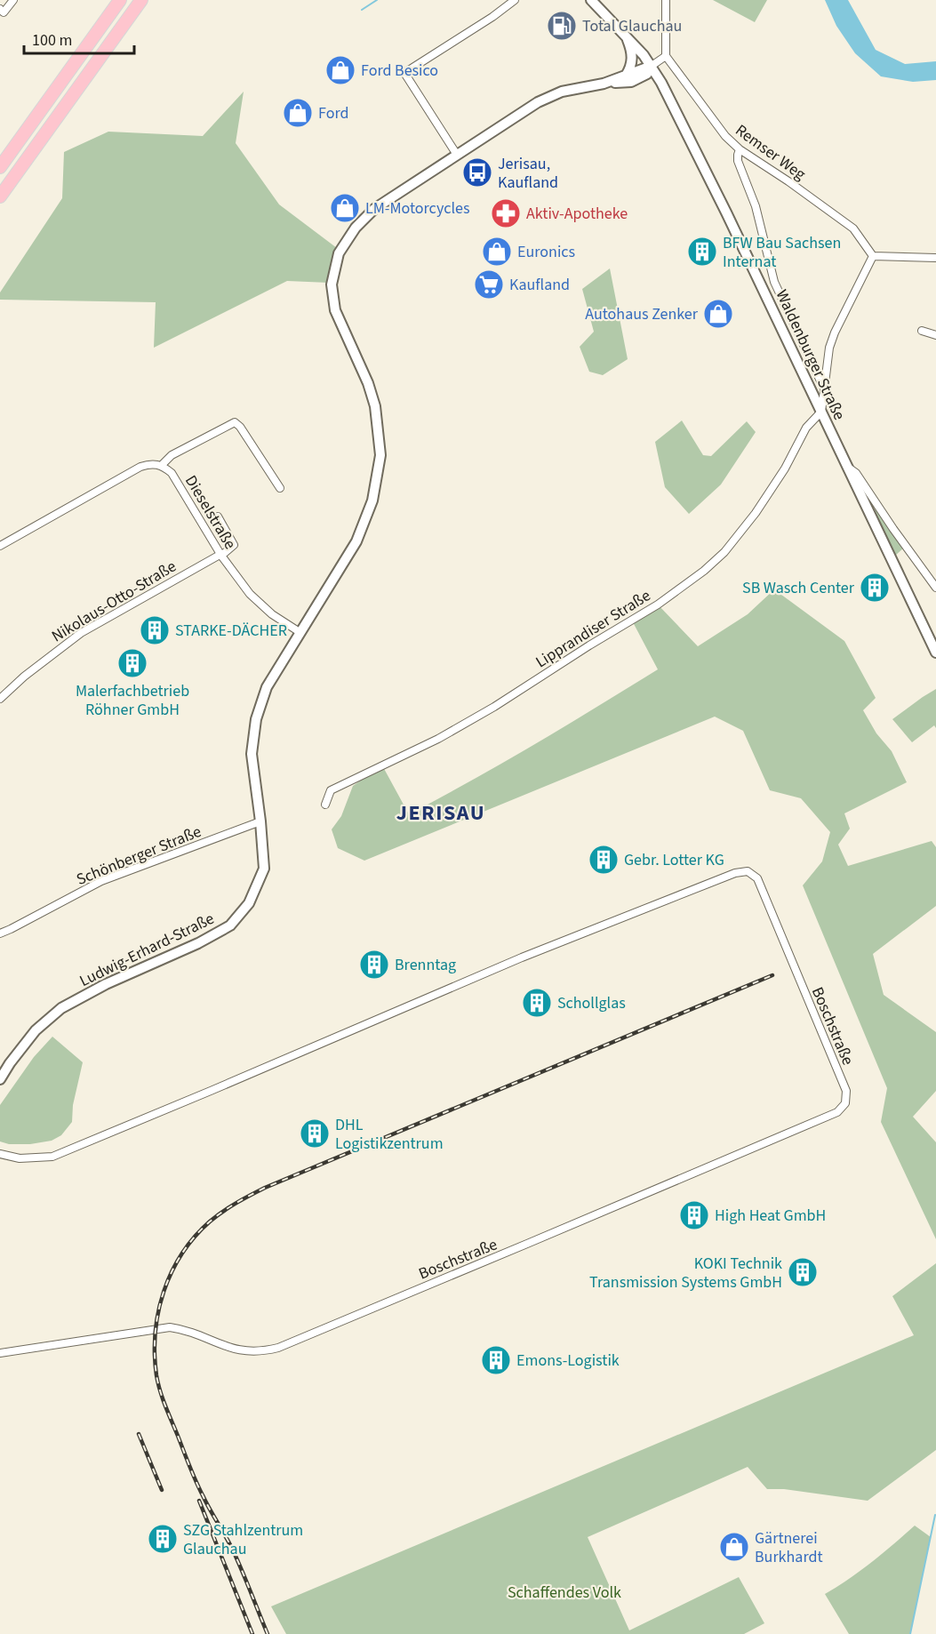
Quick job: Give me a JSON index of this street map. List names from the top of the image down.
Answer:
{
  "streets": {
    "street": [
      "Remser Weg",
      "Waldenburger Straße",
      "Dieselstraße",
      "Nikolaus-Otto-Straße",
      "Lipprandiser Straße",
      "Schönberger Straße",
      "Ludwig-Erhard-Straße",
      "Boschstraße"
    ]
  },
  "crossings": [
    ["Waldenburger Straße", "Lipprandiser Straße"],
    ["Waldenburger Straße", "Ludwig-Erhard-Straße"],
    ["Dieselstraße", "Nikolaus-Otto-Straße"],
    ["Dieselstraße", "Ludwig-Erhard-Straße"],
    ["Schönberger Straße", "Ludwig-Erhard-Straße"]
  ],
  "districts": ["JERISAU"],
  "parks": ["Schaffendes Volk"],
  "places": {
    "fuel station": ["Total Glauchau"],
    "shop": [
      "Ford Besico",
      "Ford",
      "LM-Motorcycles",
      "Euronics",
      "Autohaus Zenker",
      "Gärtnerei Burkhardt"
    ],
    "bus stop": ["Jerisau, Kaufland"],
    "pharmacy": ["Aktiv-Apotheke"],
    "building": [
      "BFW Bau Sachsen Internat",
      "SB Wasch Center",
      "STARKE-DÄCHER",
      "Malerfachbetrieb Röhner GmbH",
      "Gebr. Lotter KG",
      "Brenntag",
      "Schollglas",
      "DHL Logistikzentrum",
      "High Heat GmbH",
      "KOKI Technik Transmission Systems GmbH",
      "Emons-Logistik",
      "SZG Stahlzentrum Glauchau"
    ],
    "supermarket": ["Kaufland"]
  },
  "scale_bar": "100 m"
}
